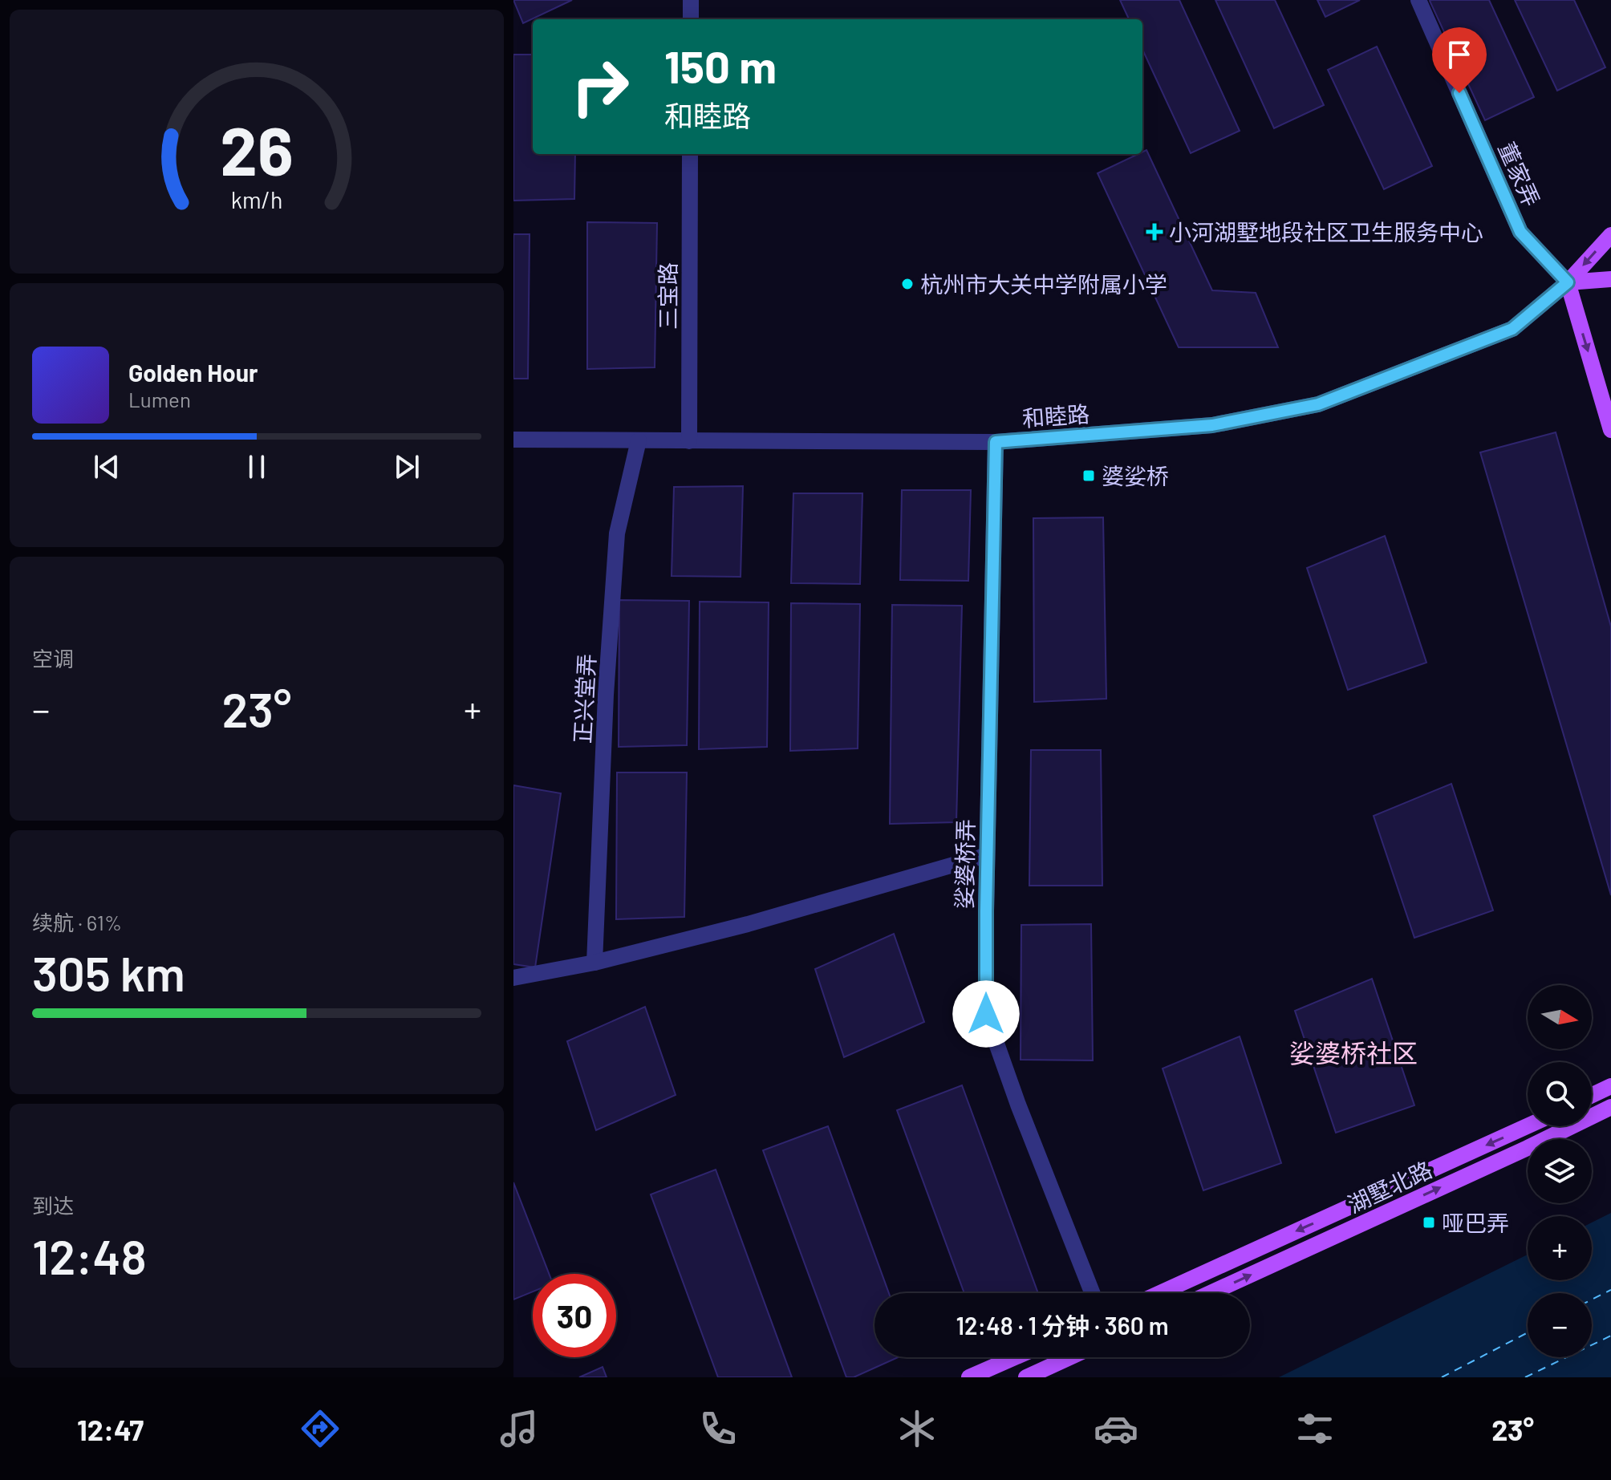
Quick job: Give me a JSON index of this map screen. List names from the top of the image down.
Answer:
{
  "streets": {
    "main road": ["和睦路", "湖墅北路"],
    "street": [
      "董家弄",
      "三宝路",
      "正兴堂弄",
      "娑婆桥弄"
    ]
  },
  "crossings": [
    ["董家弄", "和睦路"],
    ["三宝路", "和睦路"],
    ["和睦路", "正兴堂弄"],
    ["和睦路", "娑婆桥弄"]
  ],
  "districts": ["娑婆桥社区"],
  "places": {
    "health": ["小河湖墅地段社区卫生服务中心"],
    "other": ["杭州市大关中学附属小学"],
    "transit": ["婆娑桥", "哑巴弄"]
  },
  "north": "right",
  "page": {
    "turn": ["150 m", "和睦路"],
    "song": ["Golden Hour", "Lumen"],
    "tile": [
      "空调",
      ["续航 · 61%", "305 km"],
      ["到达", "12:48"]
    ],
    "heat": ["−", "23°", "+"],
    "map_buttons": ["+", "−"],
    "limit": "30",
    "trip": "12:48 · 1 分钟 · 360 m",
    "tabs": ["12:47", "23°"],
    "gauge": ["26", "km/h"]
  }
}
